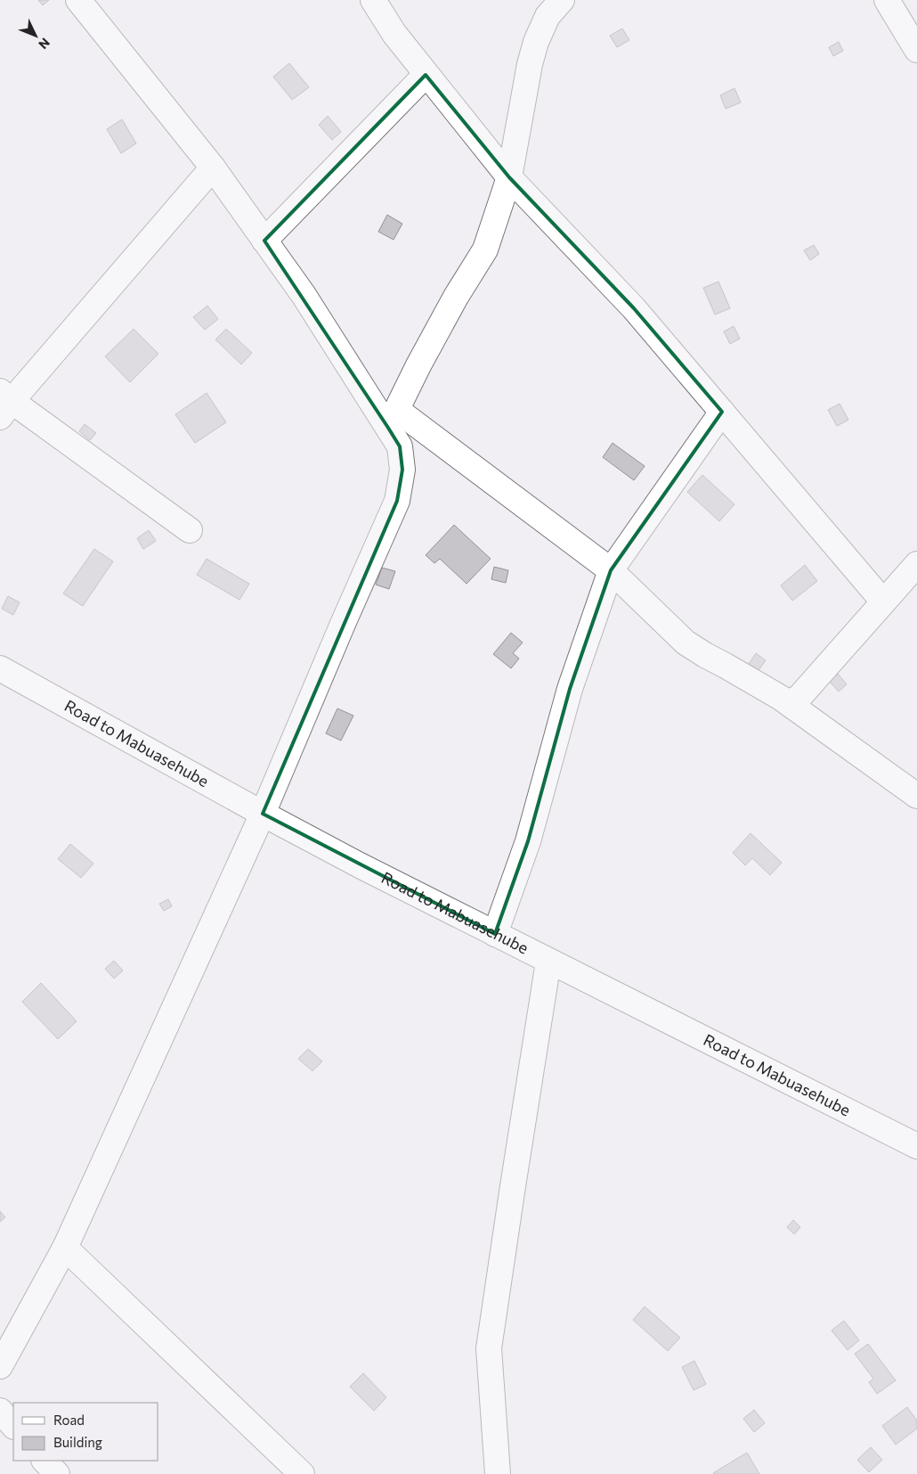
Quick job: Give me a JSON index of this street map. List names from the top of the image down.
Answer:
{
  "streets": {
    "street": ["Road to Mabuasehube"]
  },
  "legend": ["Road", "Building"],
  "north": "bottom right"
}
